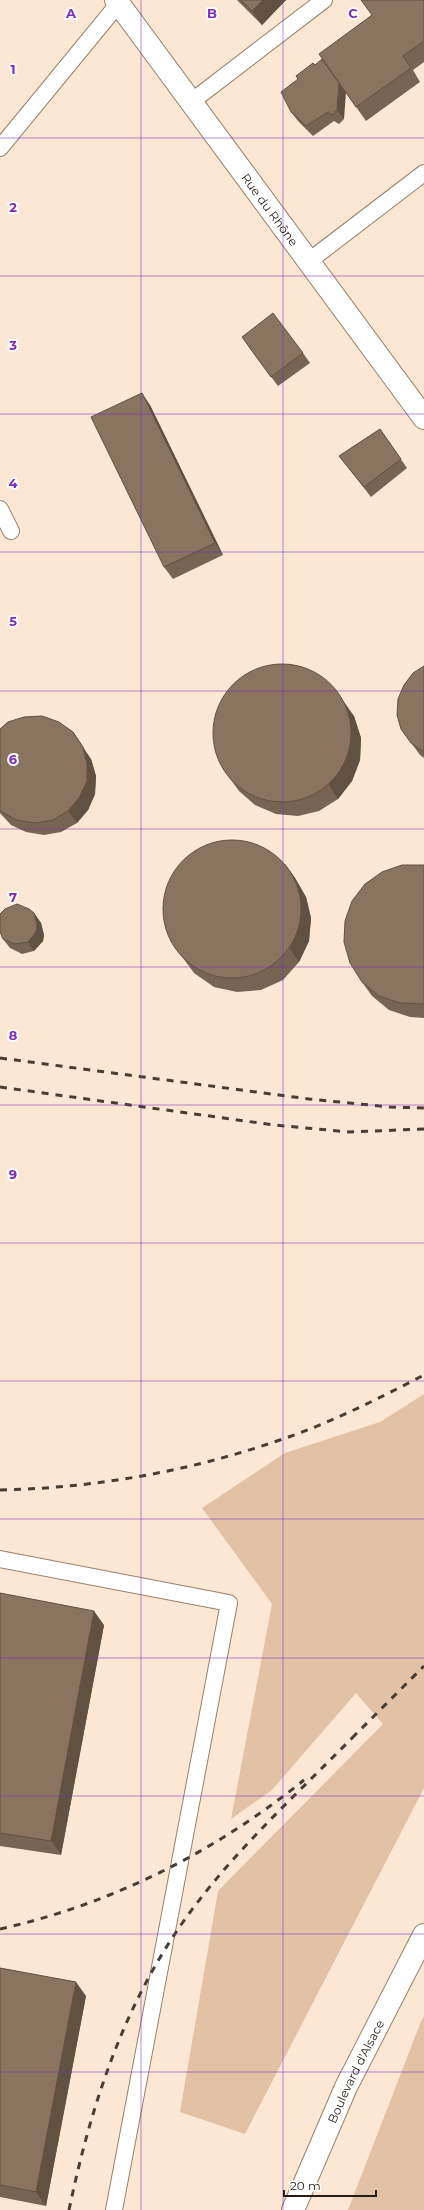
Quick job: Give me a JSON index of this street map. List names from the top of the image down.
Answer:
{
  "streets": {
    "street": ["Rue du Rhône", "Boulevard d'Alsace"]
  },
  "scale_bar": "20 m",
  "grid": {
    "columns": ["A", "B", "C"],
    "rows": [
      "1",
      "2",
      "3",
      "4",
      "5",
      "6",
      "7",
      "8",
      "9"
    ]
  }
}
